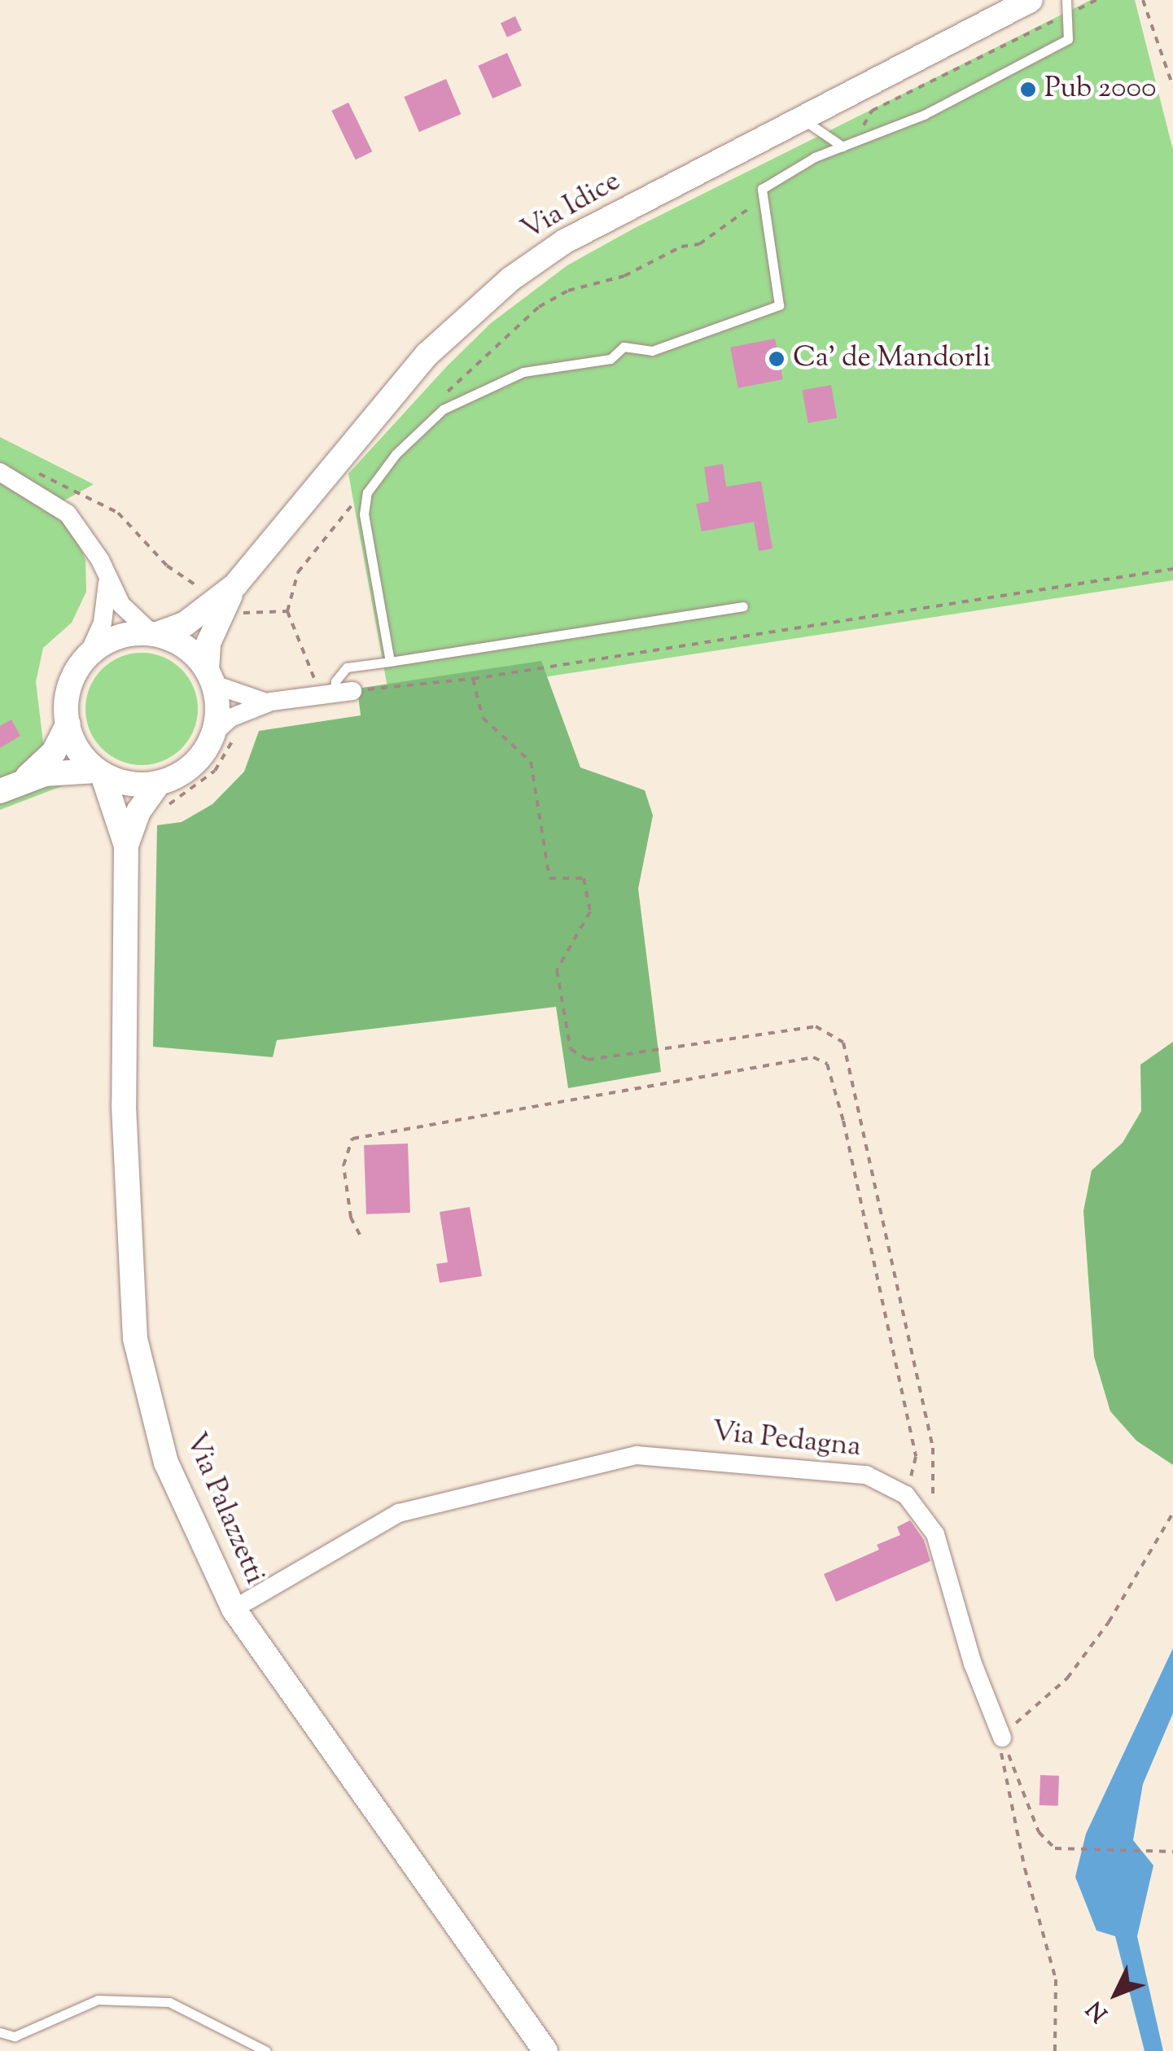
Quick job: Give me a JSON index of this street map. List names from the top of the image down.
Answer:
{
  "streets": {
    "main road": ["Via Idice", "Via Palazzetti"],
    "street": ["Via Pedagna"]
  },
  "crossings": [
    ["Via Idice", "Via Palazzetti"],
    ["Via Pedagna", "Via Palazzetti"]
  ],
  "places": ["Pub 2000", "Ca' de Mandorli"],
  "north": "bottom left"
}
